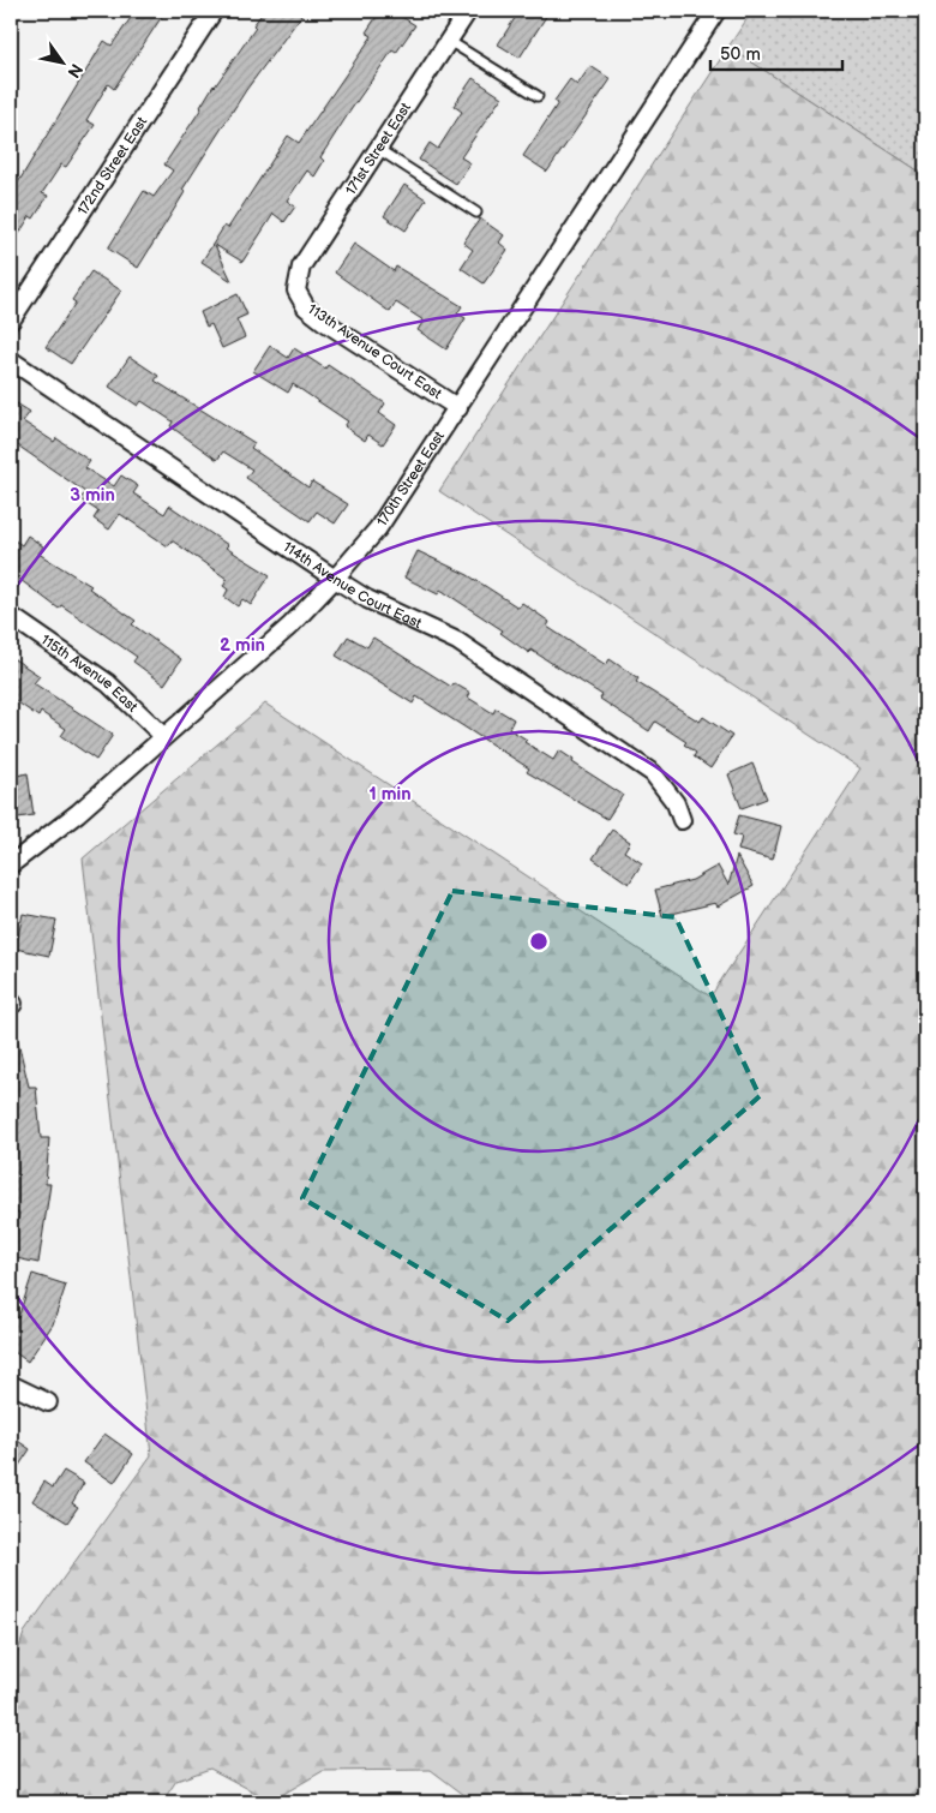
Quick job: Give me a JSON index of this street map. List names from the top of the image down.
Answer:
{
  "streets": {
    "street": [
      "171st Street East",
      "172nd Street East",
      "113th Avenue Court East",
      "170th Street East",
      "114th Avenue Court East",
      "115th Avenue East"
    ]
  },
  "crossings": [
    ["171st Street East", "113th Avenue Court East"],
    ["113th Avenue Court East", "170th Street East"],
    ["170th Street East", "114th Avenue Court East"],
    ["170th Street East", "115th Avenue East"]
  ],
  "scale_bar": "50 m",
  "north": "bottom right",
  "rings": ["3 min", "2 min", "1 min"]
}
